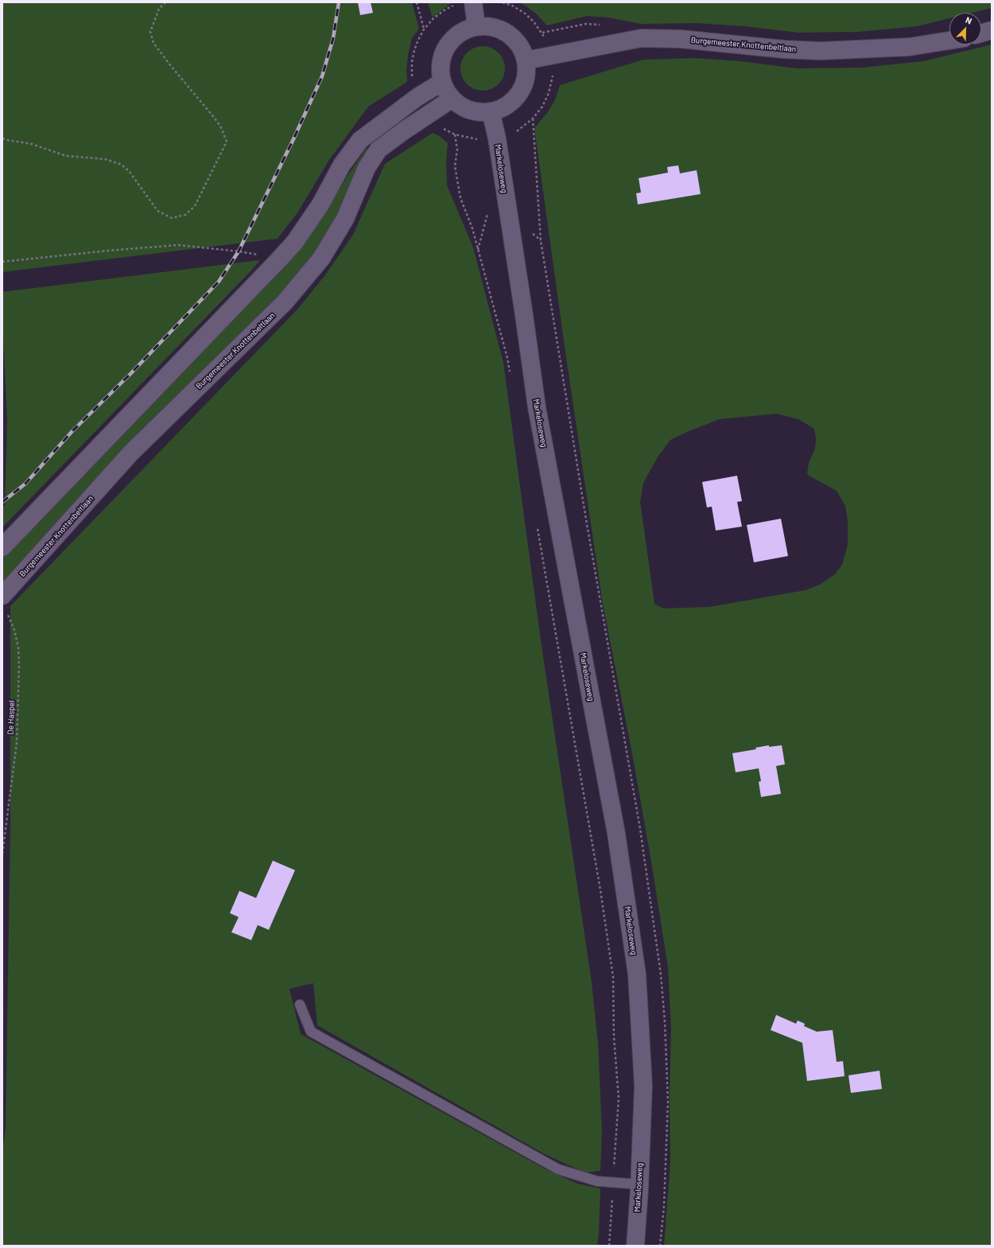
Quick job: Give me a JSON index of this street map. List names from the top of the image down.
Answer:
{
  "streets": {
    "street": ["Burgemeester Knottenbeltlaan", "Markeloseweg"],
    "path": ["De Haspel"]
  },
  "crossings": [
    ["Burgemeester Knottenbeltlaan", "Markeloseweg"]
  ],
  "north": "top right"
}
